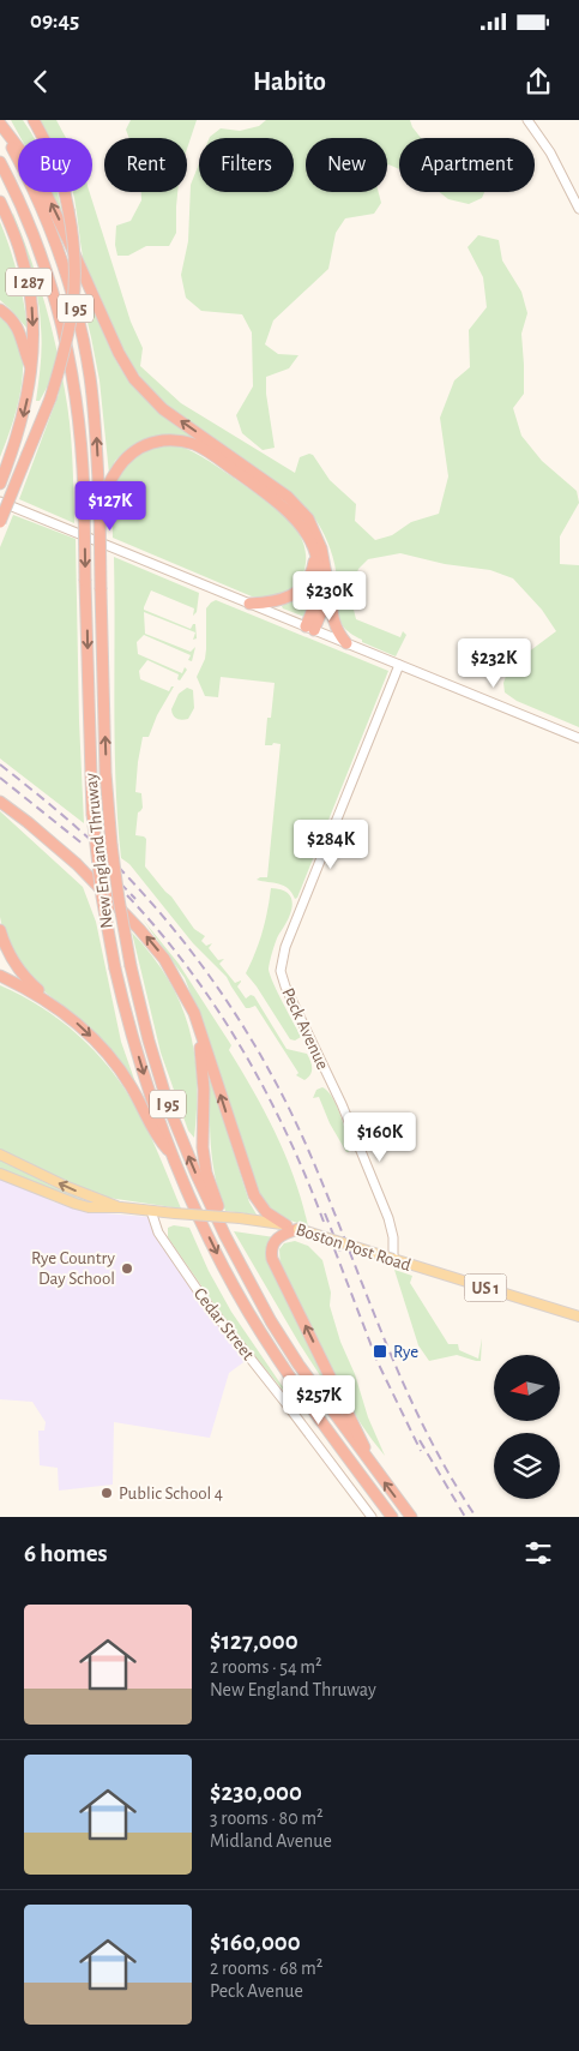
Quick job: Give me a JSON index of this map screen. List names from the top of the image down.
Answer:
{
  "streets": {
    "highway": ["I 287", "I 95", "New England Thruway"],
    "main road": ["Boston Post Road", "US 1"],
    "street": ["Peck Avenue", "Cedar Street"]
  },
  "crossings": [
    ["Peck Avenue", "Boston Post Road"],
    ["Boston Post Road", "Cedar Street"]
  ],
  "places": {
    "other": ["Rye Country Day School", "Public School 4"],
    "transit": ["Rye"]
  },
  "north": "left",
  "page": {
    "status": "09:45",
    "header": "Habito",
    "chip": [
      "Buy",
      "Rent",
      "Filters",
      "New",
      "Apartment"
    ],
    "price": [
      "$127K",
      "$230K",
      "$232K",
      "$284K",
      "$160K",
      "$257K"
    ],
    "heading": "6 homes",
    "list": [
      {
        "name": "$127,000",
        "note": "2 rooms · 54 m² · New England Thruway"
      },
      {
        "name": "$230,000",
        "note": "3 rooms · 80 m² · Midland Avenue"
      },
      {
        "name": "$160,000",
        "note": "2 rooms · 68 m² · Peck Avenue"
      }
    ]
  }
}
